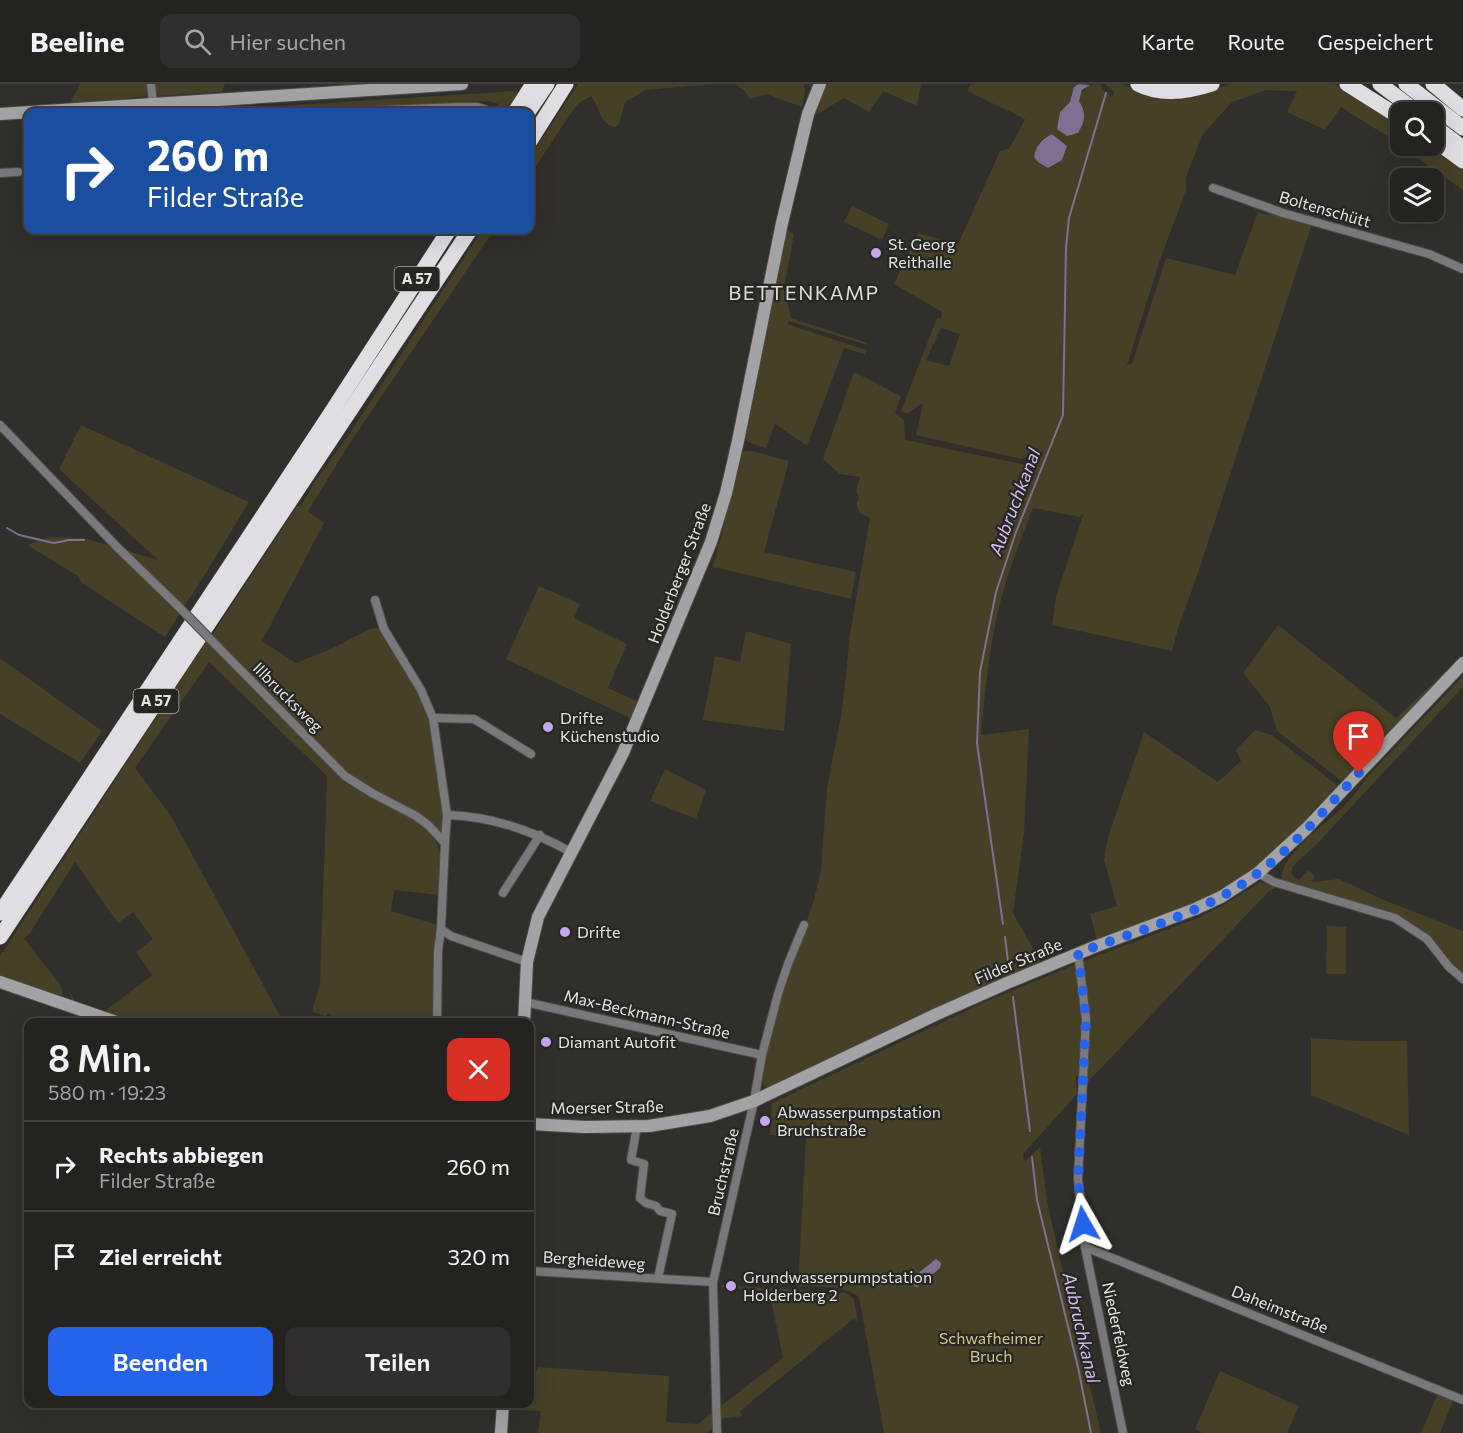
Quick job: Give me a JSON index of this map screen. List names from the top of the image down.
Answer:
{
  "streets": {
    "highway": ["A 57"],
    "main road": ["Holderberger Straße", "Filder Straße", "Moerser Straße"],
    "street": [
      "Boltenschütt",
      "Illbrucksweg",
      "Max-Beckmann-Straße",
      "Bruchstraße",
      "Bergheideweg",
      "Daheimstraße",
      "Niederfeldweg"
    ]
  },
  "crossings": [
    ["Holderberger Straße", "Max-Beckmann-Straße"],
    ["Filder Straße", "Moerser Straße"],
    ["Filder Straße", "Bruchstraße"],
    ["Filder Straße", "Niederfeldweg"],
    ["Max-Beckmann-Straße", "Bruchstraße"],
    ["Moerser Straße", "Bruchstraße"],
    ["Bruchstraße", "Bergheideweg"],
    ["Daheimstraße", "Niederfeldweg"]
  ],
  "districts": ["BETTENKAMP"],
  "water": ["Aubruchkanal"],
  "parks": ["Schwafheimer Bruch"],
  "places": [
    "St. Georg Reithalle",
    "Drifte Küchenstudio",
    "Drifte",
    "Diamant Autofit",
    "Abwasserpumpstation Bruchstraße",
    "Grundwasserpumpstation Holderberg 2"
  ],
  "page": {
    "header": "Beeline",
    "search": "Hier suchen",
    "nav": ["Karte", "Route", "Gespeichert"],
    "turn": ["260 m", "Filder Straße"],
    "heading": ["8 Min.", "580 m · 19:23"],
    "list": [
      {
        "name": "Rechts abbiegen",
        "note": "Filder Straße",
        "value": "260 m"
      },
      {
        "name": "Ziel erreicht",
        "value": "320 m"
      }
    ],
    "buttons": ["Beenden", "Teilen"]
  }
}
